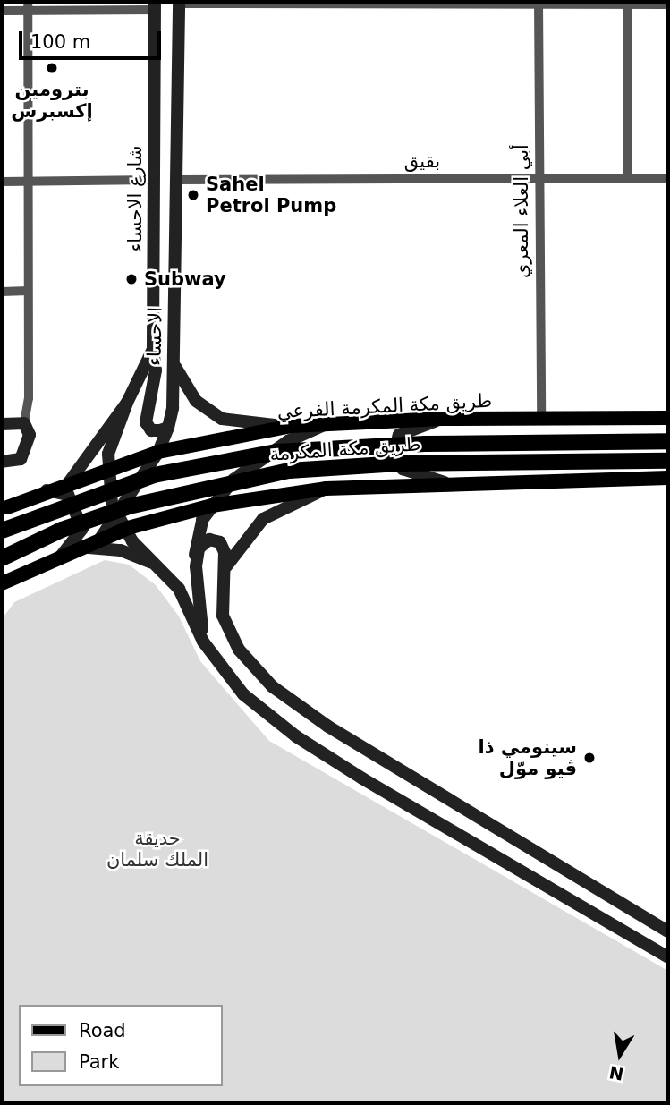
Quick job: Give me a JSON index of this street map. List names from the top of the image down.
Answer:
{
  "streets": {
    "highway": ["طريق مكة المكرمة"],
    "main road": ["شارع الاحساء", "الاحساء", "طريق مكة المكرمة الفرعي"],
    "street": ["بقيق", "أبي العلاء المعري"]
  },
  "crossings": [
    ["بقيق", "أبي العلاء المعري"],
    ["بقيق", "الاحساء"],
    ["شارع الاحساء", "الاحساء"],
    ["أبي العلاء المعري", "طريق مكة المكرمة الفرعي"]
  ],
  "parks": ["حديقة الملك سلمان"],
  "places": [
    "بترومين إكسبرس",
    "Sahel Petrol Pump",
    "Subway",
    "سينومي ذا ڤيو موّل"
  ],
  "legend": ["Road", "Park"],
  "scale_bar": "100 m",
  "north": "bottom"
}
